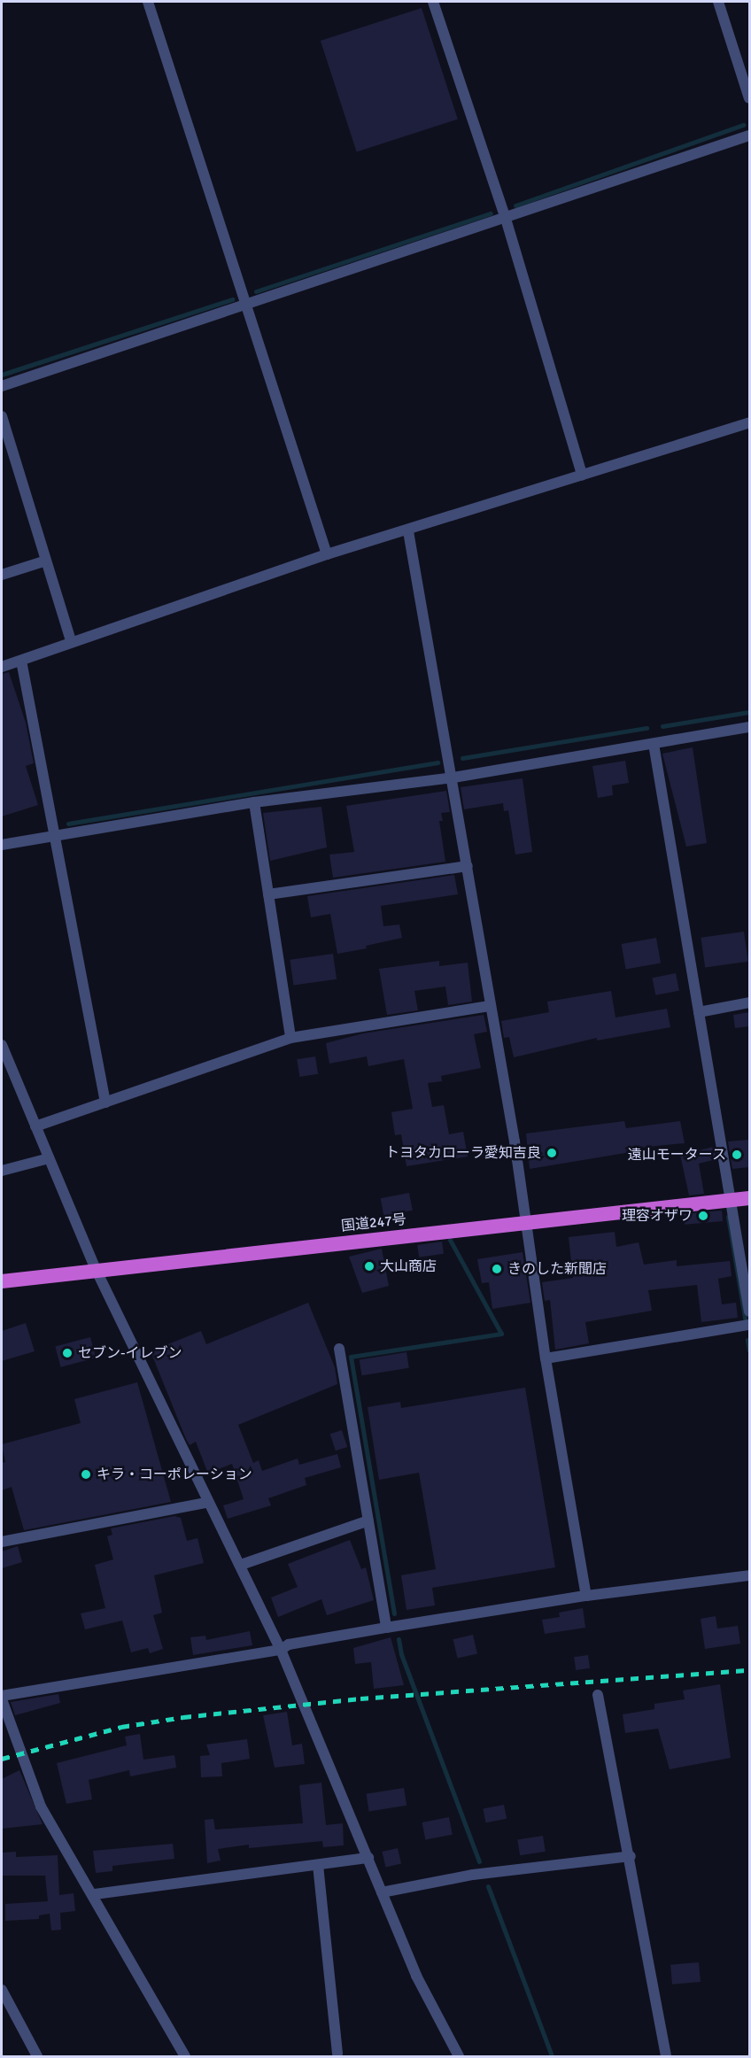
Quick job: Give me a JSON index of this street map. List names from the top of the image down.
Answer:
{
  "streets": {
    "highway": ["国道247号"]
  },
  "places": [
    "トヨタカローラ愛知吉良",
    "遠山モータース",
    "理容オザワ",
    "大山商店",
    "きのした新聞店",
    "セブン-イレブン",
    "キラ・コーポレーション"
  ]
}
